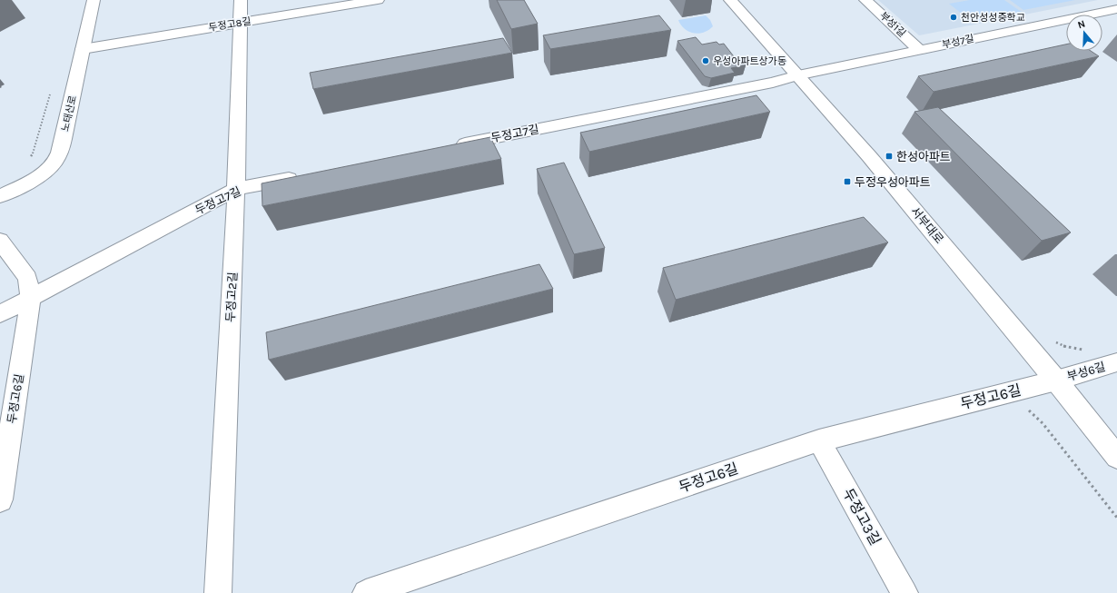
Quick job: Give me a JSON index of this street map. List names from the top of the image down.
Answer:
{
  "streets": {
    "street": [
      "두정고8길",
      "부성1길",
      "부성7길",
      "노태산로",
      "두정고7길",
      "서부대로",
      "두정고2길",
      "부성6길",
      "두정고6길",
      "두정고3길"
    ]
  },
  "crossings": [
    ["두정고8길", "노태산로"],
    ["두정고8길", "두정고2길"],
    ["부성1길", "부성7길"],
    ["부성7길", "두정고7길"],
    ["부성7길", "서부대로"],
    ["두정고7길", "서부대로"],
    ["두정고7길", "두정고2길"],
    ["두정고7길", "두정고6길"],
    ["서부대로", "부성6길"],
    ["서부대로", "두정고6길"],
    ["부성6길", "두정고6길"],
    ["두정고6길", "두정고3길"]
  ],
  "places": {
    "other": ["천안성성중학교", "우성아파트상가동"],
    "transit": ["한성아파트", "두정우성아파트"]
  },
  "north": "top"
}
